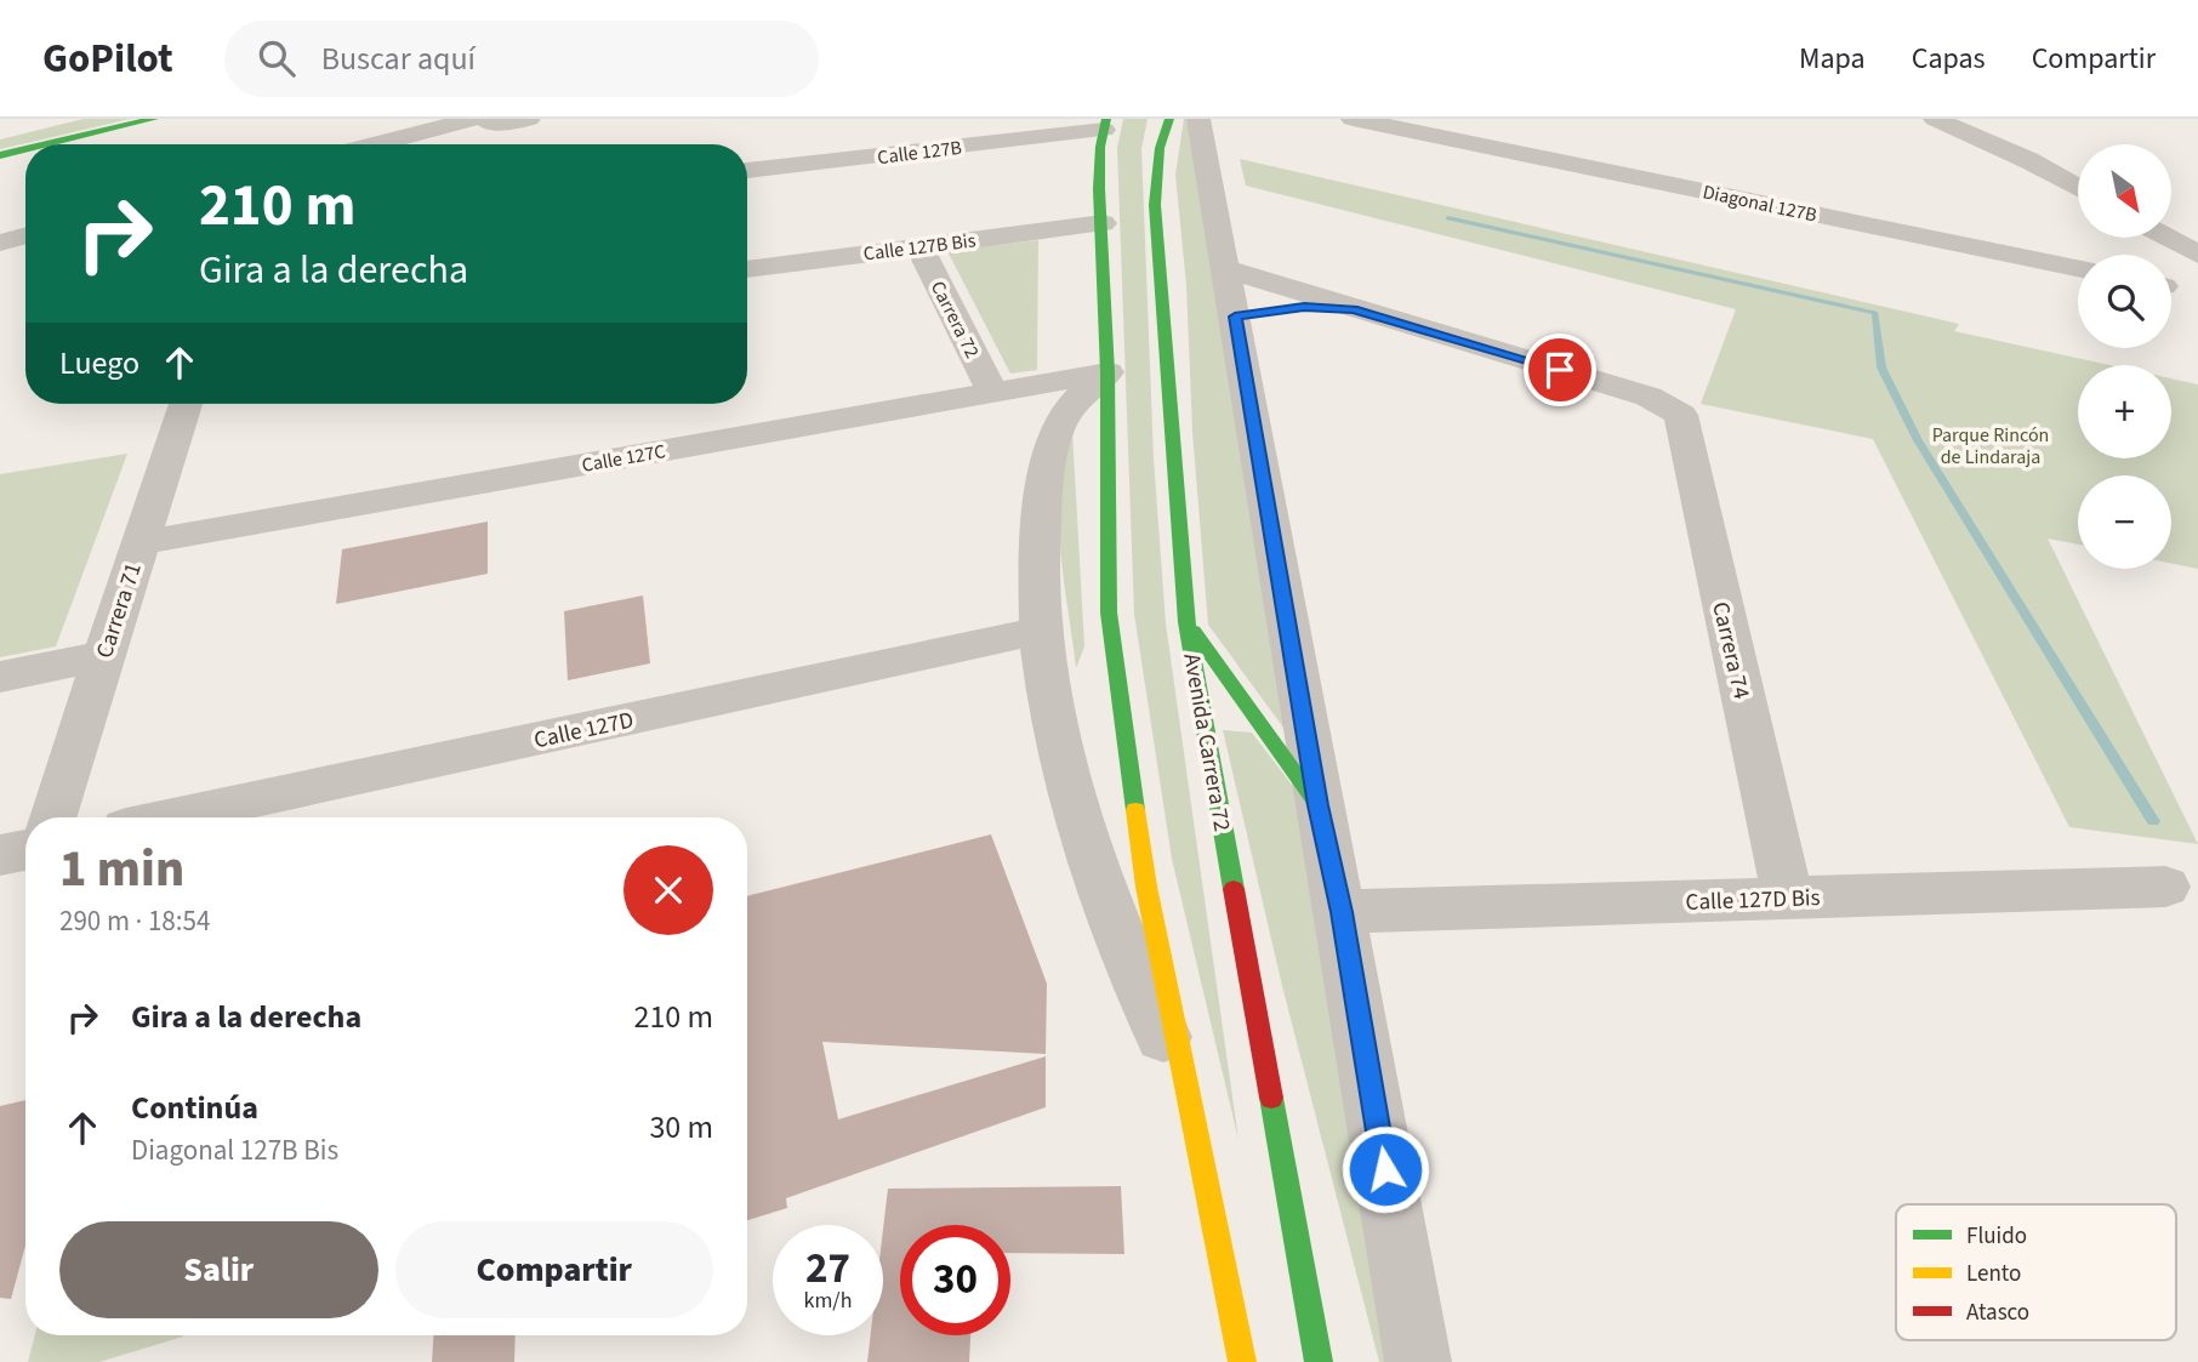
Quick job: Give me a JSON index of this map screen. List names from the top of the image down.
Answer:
{
  "streets": {
    "main road": ["Avenida Carrera 72"],
    "street": [
      "Calle 127B",
      "Diagonal 127B",
      "Calle 127B Bis",
      "Carrera 72",
      "Calle 127C",
      "Carrera 71",
      "Carrera 74",
      "Calle 127D",
      "Calle 127D Bis"
    ]
  },
  "crossings": [
    ["Calle 127B Bis", "Carrera 72"],
    ["Carrera 72", "Calle 127C"],
    ["Calle 127C", "Carrera 71"],
    ["Carrera 74", "Calle 127D Bis"]
  ],
  "parks": ["Parque Rincón de Lindaraja"],
  "legend": ["Fluido", "Lento", "Atasco"],
  "north": "bottom right",
  "page": {
    "header": "GoPilot",
    "search": "Buscar aquí",
    "nav": ["Mapa", "Capas", "Compartir"],
    "map_buttons": ["+", "−"],
    "turn": ["210 m", "Gira a la derecha"],
    "then": "Luego",
    "heading": ["1 min", "290 m · 18:54"],
    "list": [
      {
        "name": "Gira a la derecha",
        "value": "210 m"
      },
      {
        "name": "Continúa",
        "note": "Diagonal 127B Bis",
        "value": "30 m"
      }
    ],
    "buttons": ["Salir", "Compartir"],
    "speed": "27 km/h",
    "limit": "30"
  }
}
